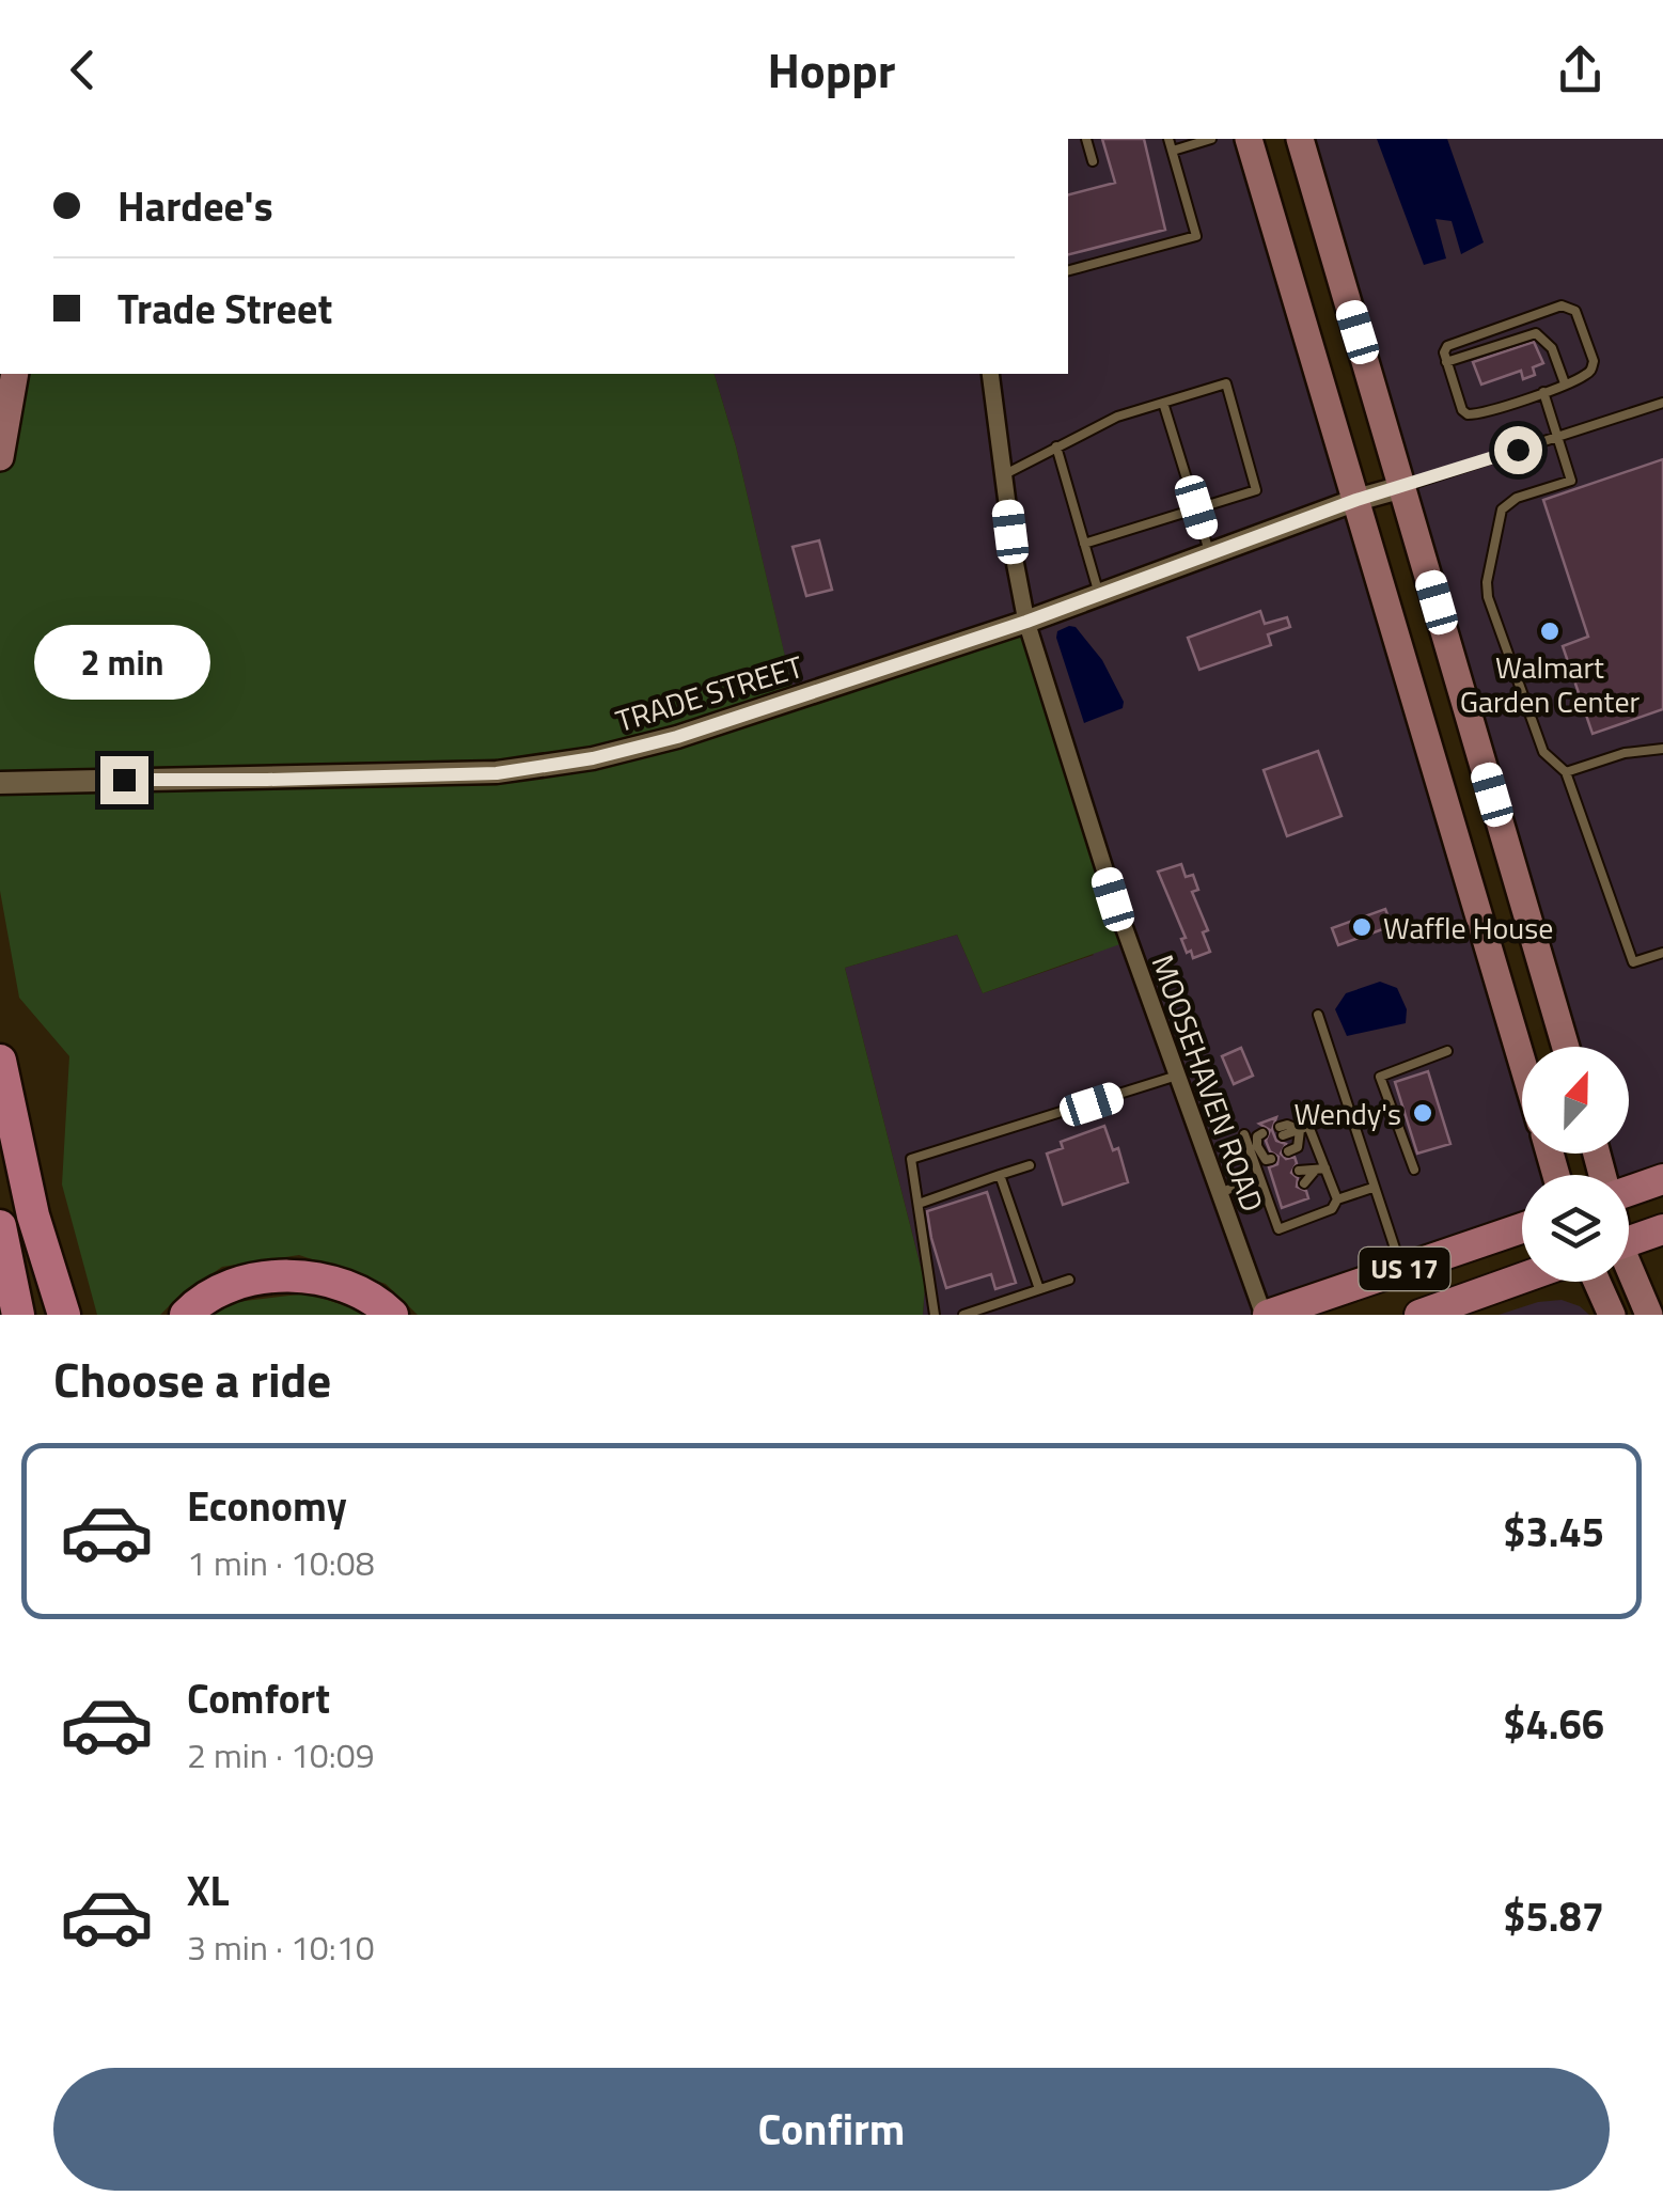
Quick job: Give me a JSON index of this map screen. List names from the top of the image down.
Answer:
{
  "streets": {
    "highway": ["US 17"],
    "street": ["TRADE STREET", "MOOSEHAVEN ROAD"]
  },
  "crossings": [
    ["TRADE STREET", "MOOSEHAVEN ROAD"],
    ["MOOSEHAVEN ROAD", "US 17"]
  ],
  "places": ["Walmart Garden Center", "Waffle House", "Wendy's"],
  "north": "top",
  "page": {
    "header": "Hoppr",
    "banner": ["Hardee's", "Trade Street"],
    "bubble": "2 min",
    "heading": "Choose a ride",
    "list": [
      {
        "name": "Economy",
        "note": "1 min · 10:08",
        "value": "$3.45"
      },
      {
        "name": "Comfort",
        "note": "2 min · 10:09",
        "value": "$4.66"
      },
      {
        "name": "XL",
        "note": "3 min · 10:10",
        "value": "$5.87"
      }
    ],
    "buttons": "Confirm"
  }
}
